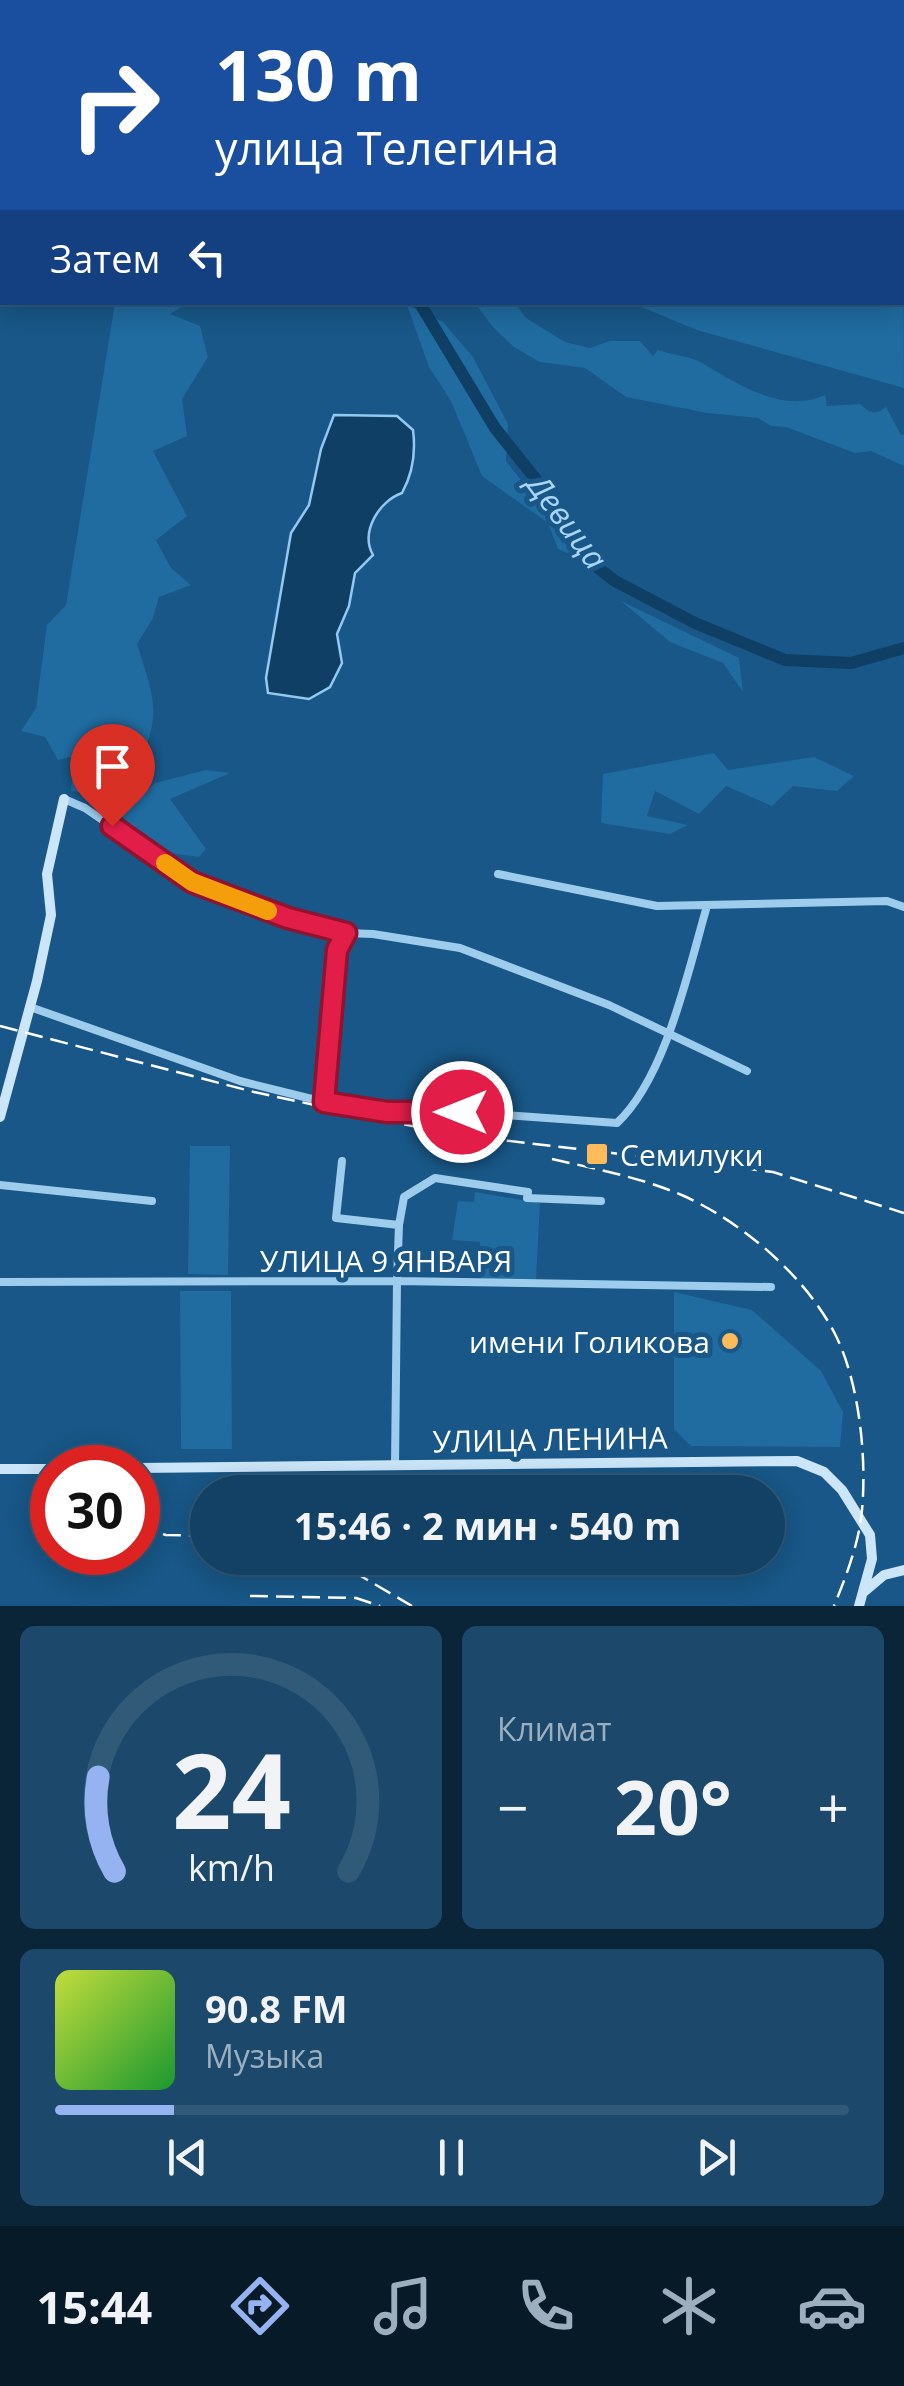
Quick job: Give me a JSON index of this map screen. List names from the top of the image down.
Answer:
{
  "streets": {
    "street": ["УЛИЦА 9 ЯНВАРЯ", "УЛИЦА ЛЕНИНА"]
  },
  "water": ["Девица"],
  "places": {
    "transit": ["Семилуки"],
    "other": ["имени Голикова"]
  },
  "page": {
    "turn": ["130 m", "улица Телегина"],
    "then": "Затем",
    "limit": "30",
    "trip": "15:46 · 2 мин · 540 m",
    "tile": "Климат",
    "heat": ["−", "20°", "+"],
    "song": ["90.8 FM", "Музыка"],
    "tabs": "15:44",
    "gauge": ["24", "km/h"]
  }
}
